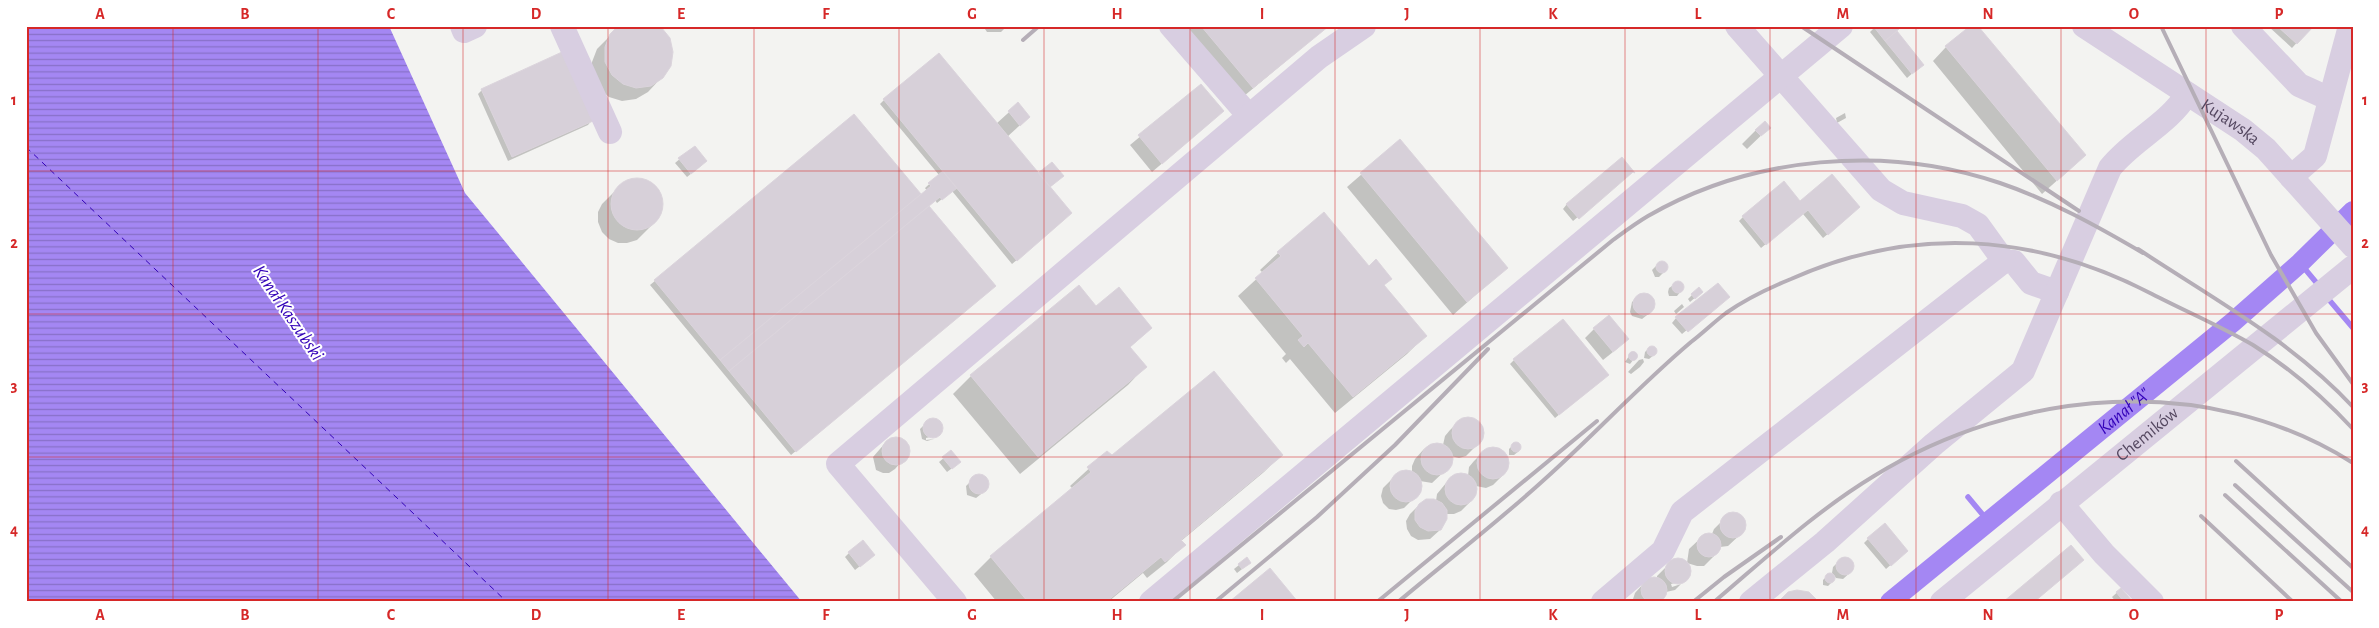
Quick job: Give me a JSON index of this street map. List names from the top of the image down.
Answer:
{
  "streets": {
    "street": ["Kujawska", "Chemików"]
  },
  "water": ["Kanał Kaszubski", "Kanał \"A\""],
  "grid": {
    "columns": [
      "A",
      "B",
      "C",
      "D",
      "E",
      "F",
      "G",
      "H",
      "I",
      "J",
      "K",
      "L",
      "M",
      "N",
      "O",
      "P"
    ],
    "rows": [
      "1",
      "2",
      "3",
      "4"
    ]
  }
}
